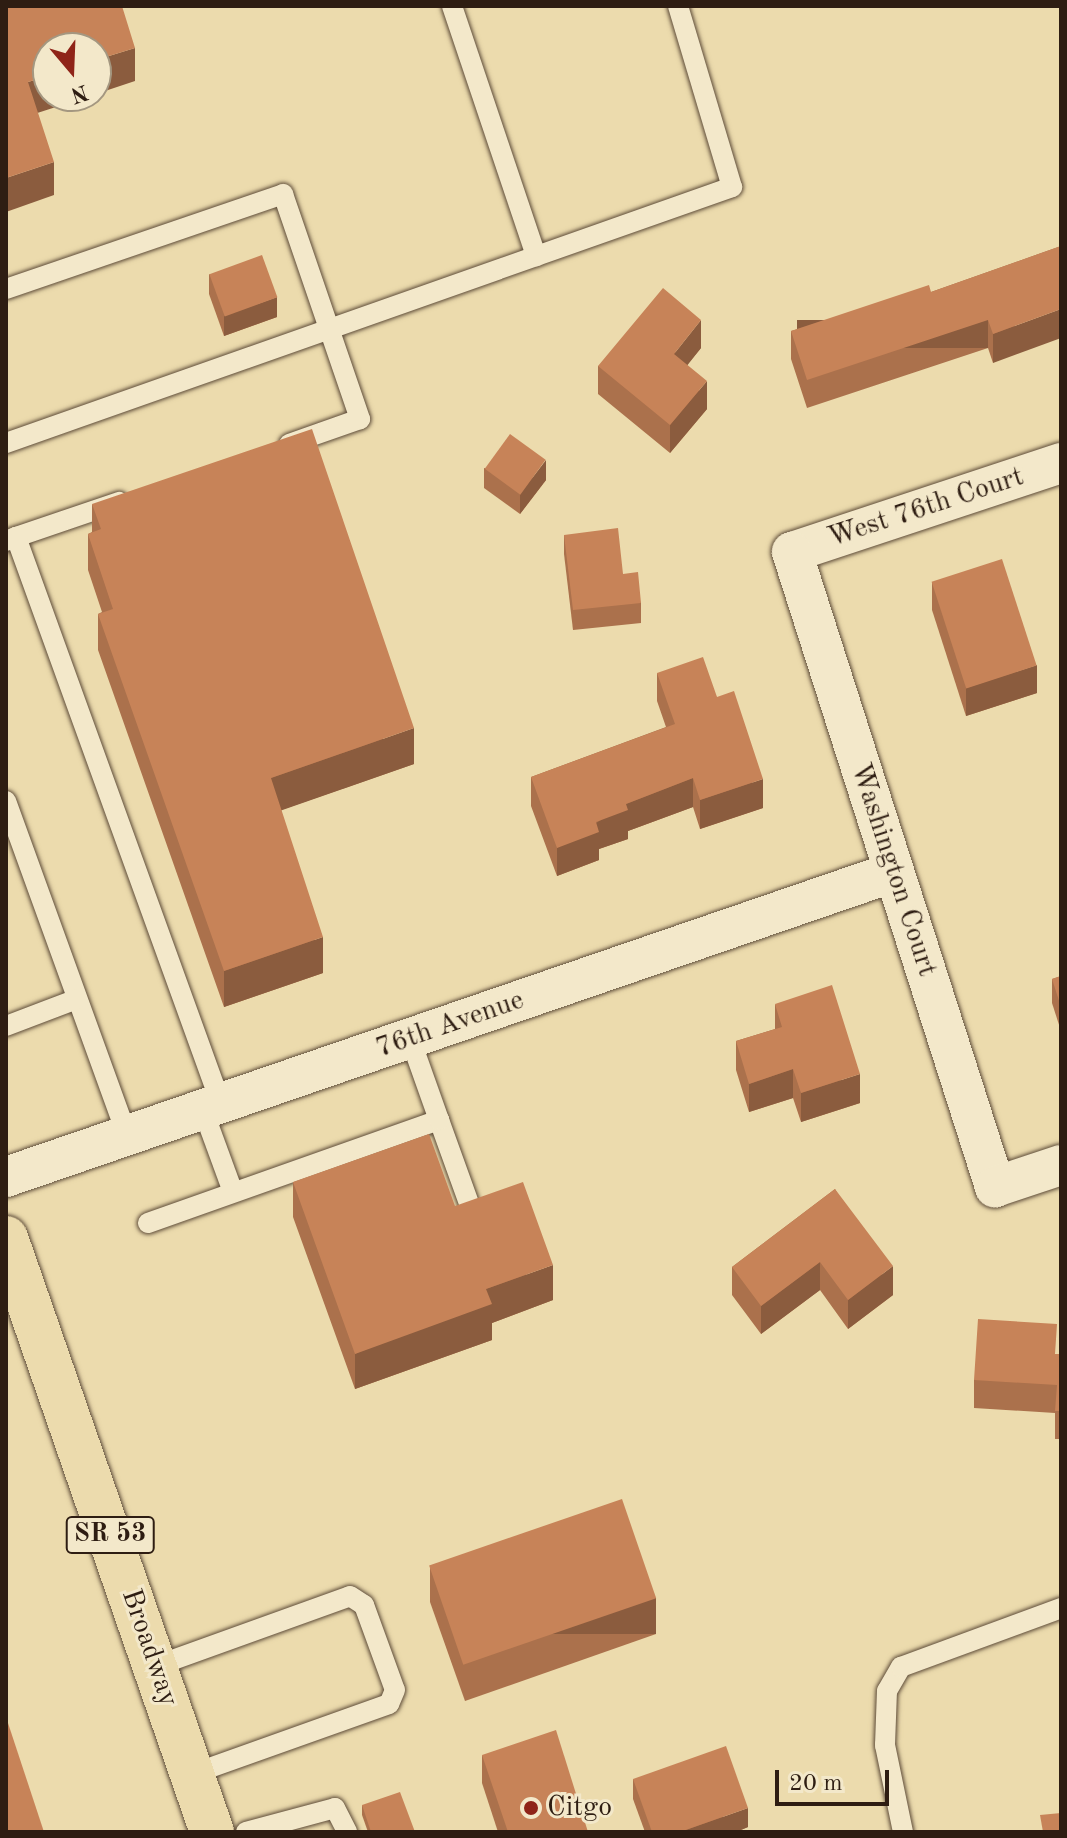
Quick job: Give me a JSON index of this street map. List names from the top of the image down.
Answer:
{
  "streets": {
    "main road": ["SR 53", "Broadway"],
    "street": ["West 76th Court", "Washington Court", "76th Avenue"]
  },
  "crossings": [
    ["West 76th Court", "Washington Court"],
    ["Washington Court", "76th Avenue"]
  ],
  "places": ["Citgo"],
  "scale_bar": "20 m",
  "north": "bottom"
}
